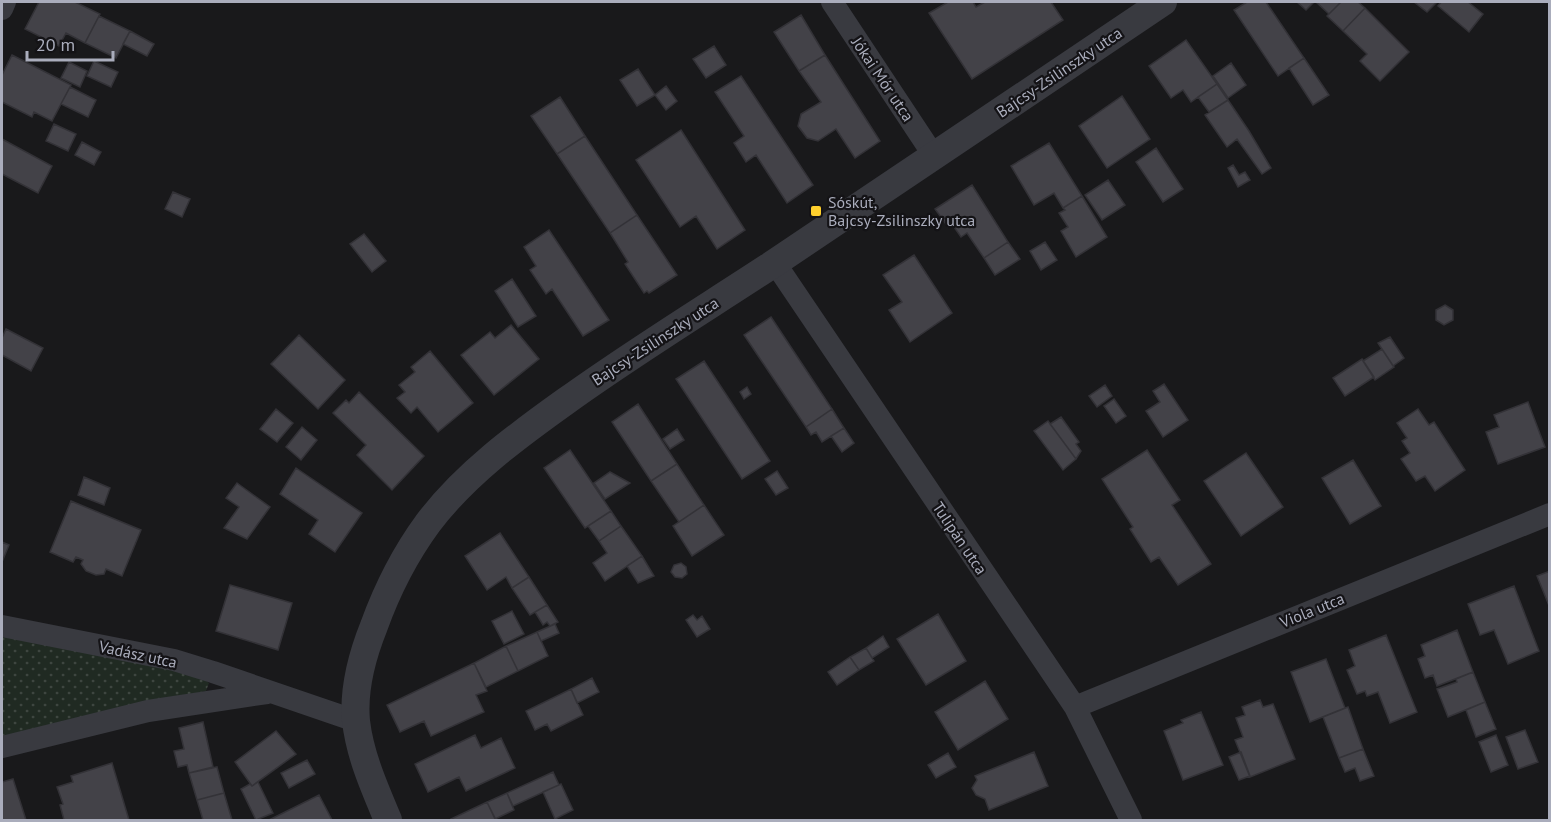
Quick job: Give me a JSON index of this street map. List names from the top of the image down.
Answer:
{
  "streets": {
    "street": [
      "Bajcsy-Zsilinszky utca",
      "Jókai Mór utca",
      "Tulipán utca",
      "Viola utca",
      "Vadász utca"
    ]
  },
  "crossings": [
    ["Bajcsy-Zsilinszky utca", "Jókai Mór utca"],
    ["Bajcsy-Zsilinszky utca", "Tulipán utca"],
    ["Bajcsy-Zsilinszky utca", "Vadász utca"],
    ["Tulipán utca", "Viola utca"]
  ],
  "places": {
    "transit": ["Sóskút, Bajcsy-Zsilinszky utca"]
  },
  "scale_bar": "20 m"
}
